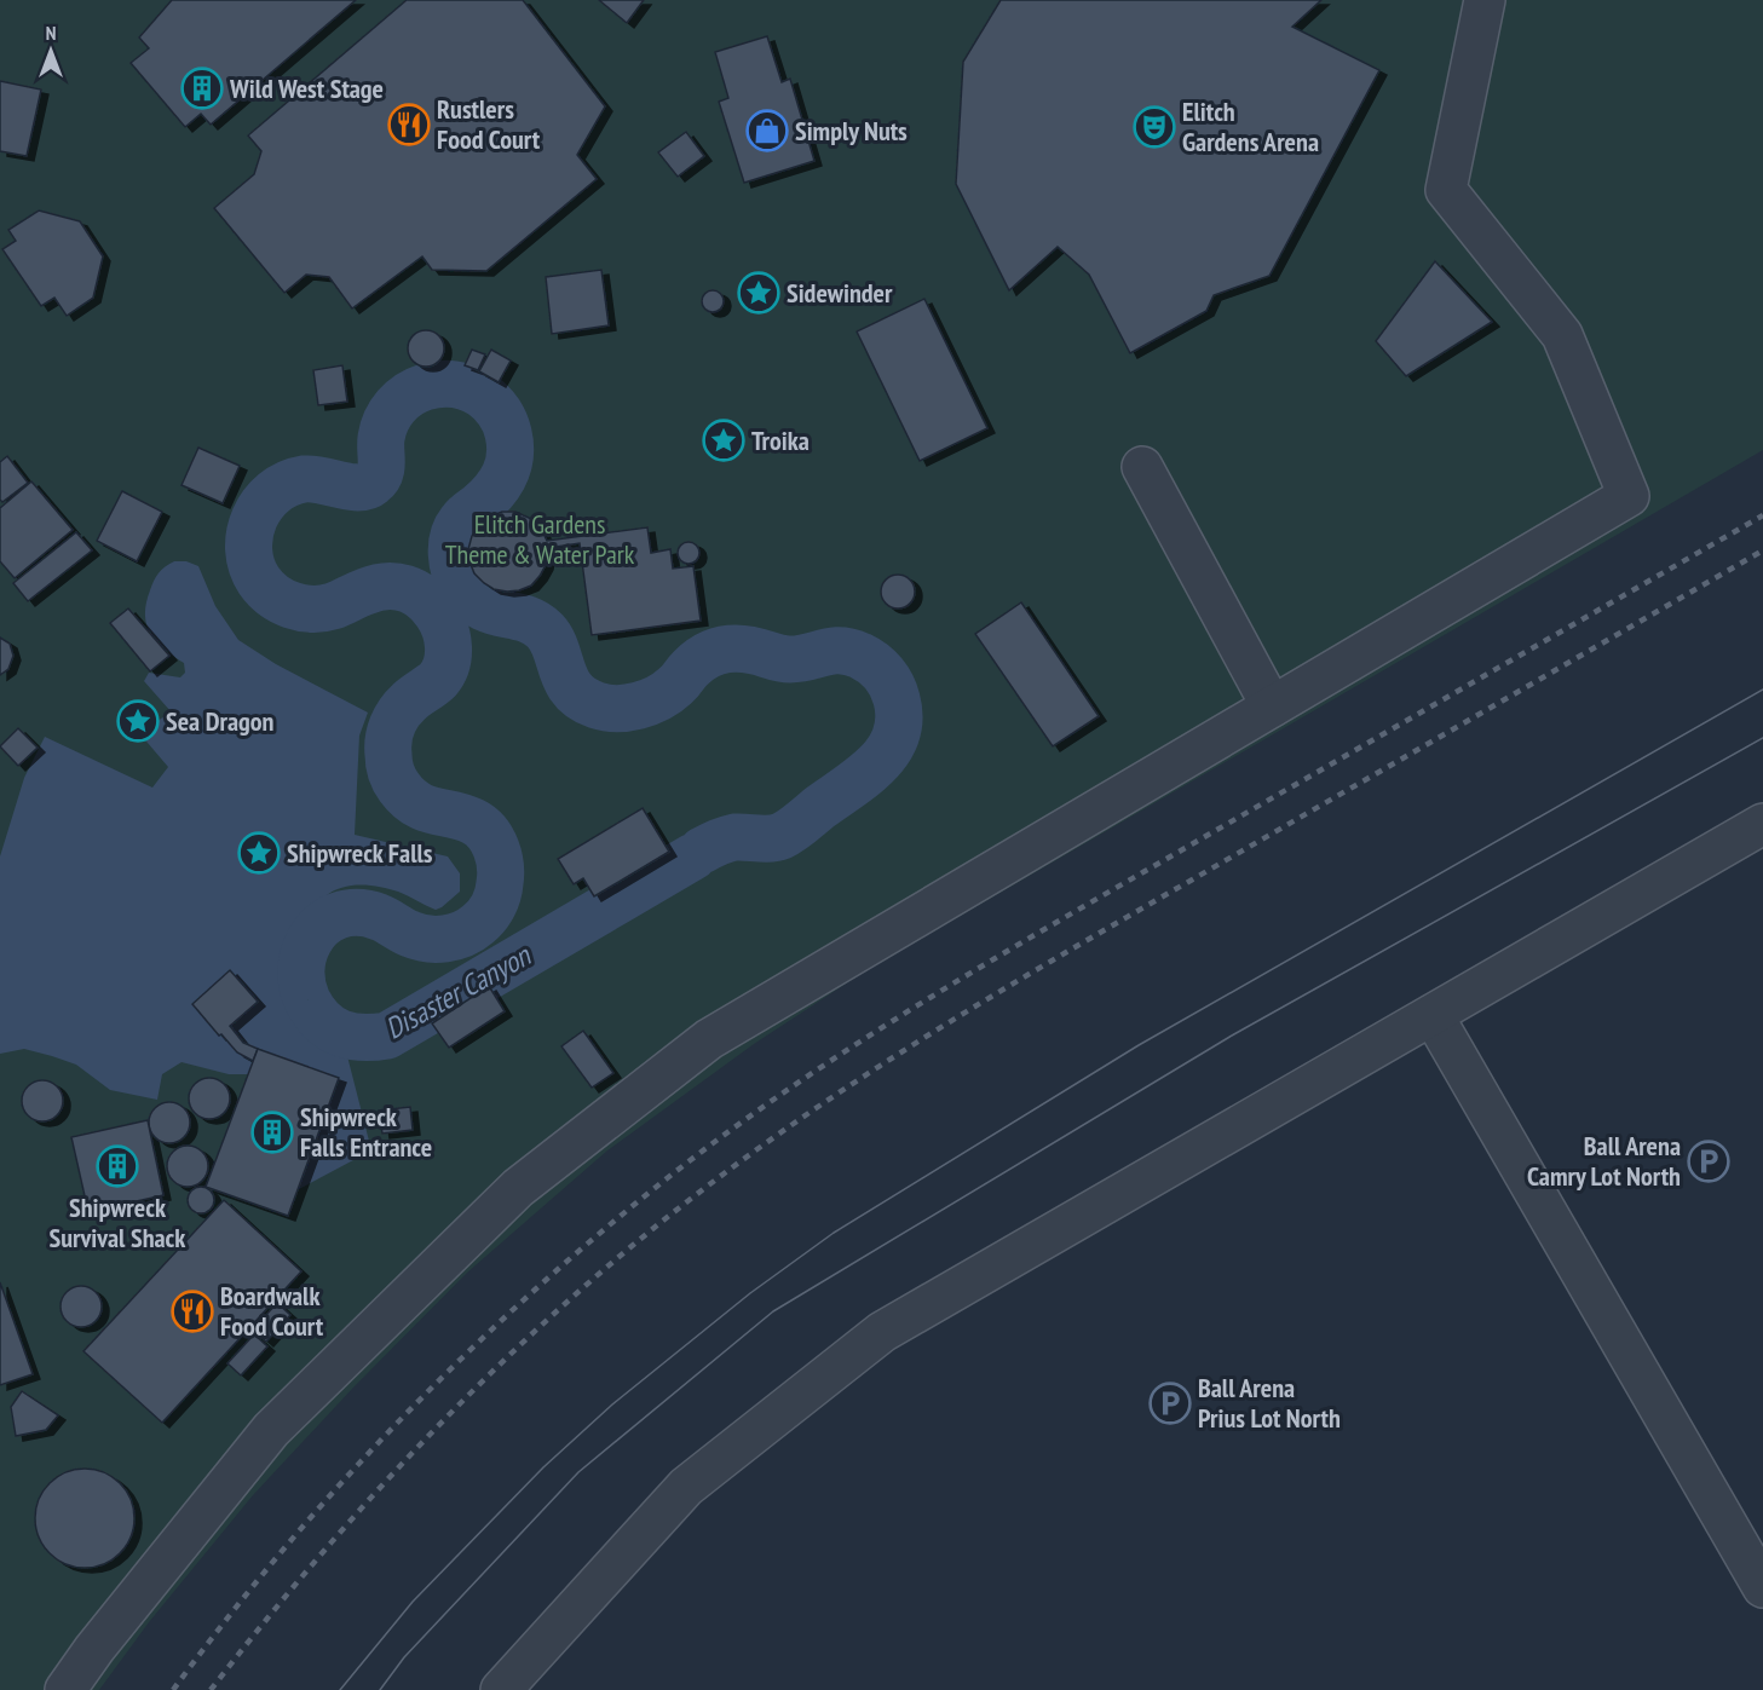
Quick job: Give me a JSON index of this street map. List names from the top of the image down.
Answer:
{
  "water": ["Disaster Canyon"],
  "parks": ["Elitch Gardens Theme & Water Park"],
  "places": {
    "building": ["Wild West Stage", "Shipwreck Falls Entrance", "Shipwreck Survival Shack"],
    "restaurant": ["Rustlers Food Court", "Boardwalk Food Court"],
    "theatre": ["Elitch Gardens Arena"],
    "shop": ["Simply Nuts"],
    "place": [
      "Sidewinder",
      "Troika",
      "Sea Dragon",
      "Shipwreck Falls"
    ],
    "parking": ["Ball Arena Camry Lot North", "Ball Arena Prius Lot North"]
  },
  "north": "top"
}
